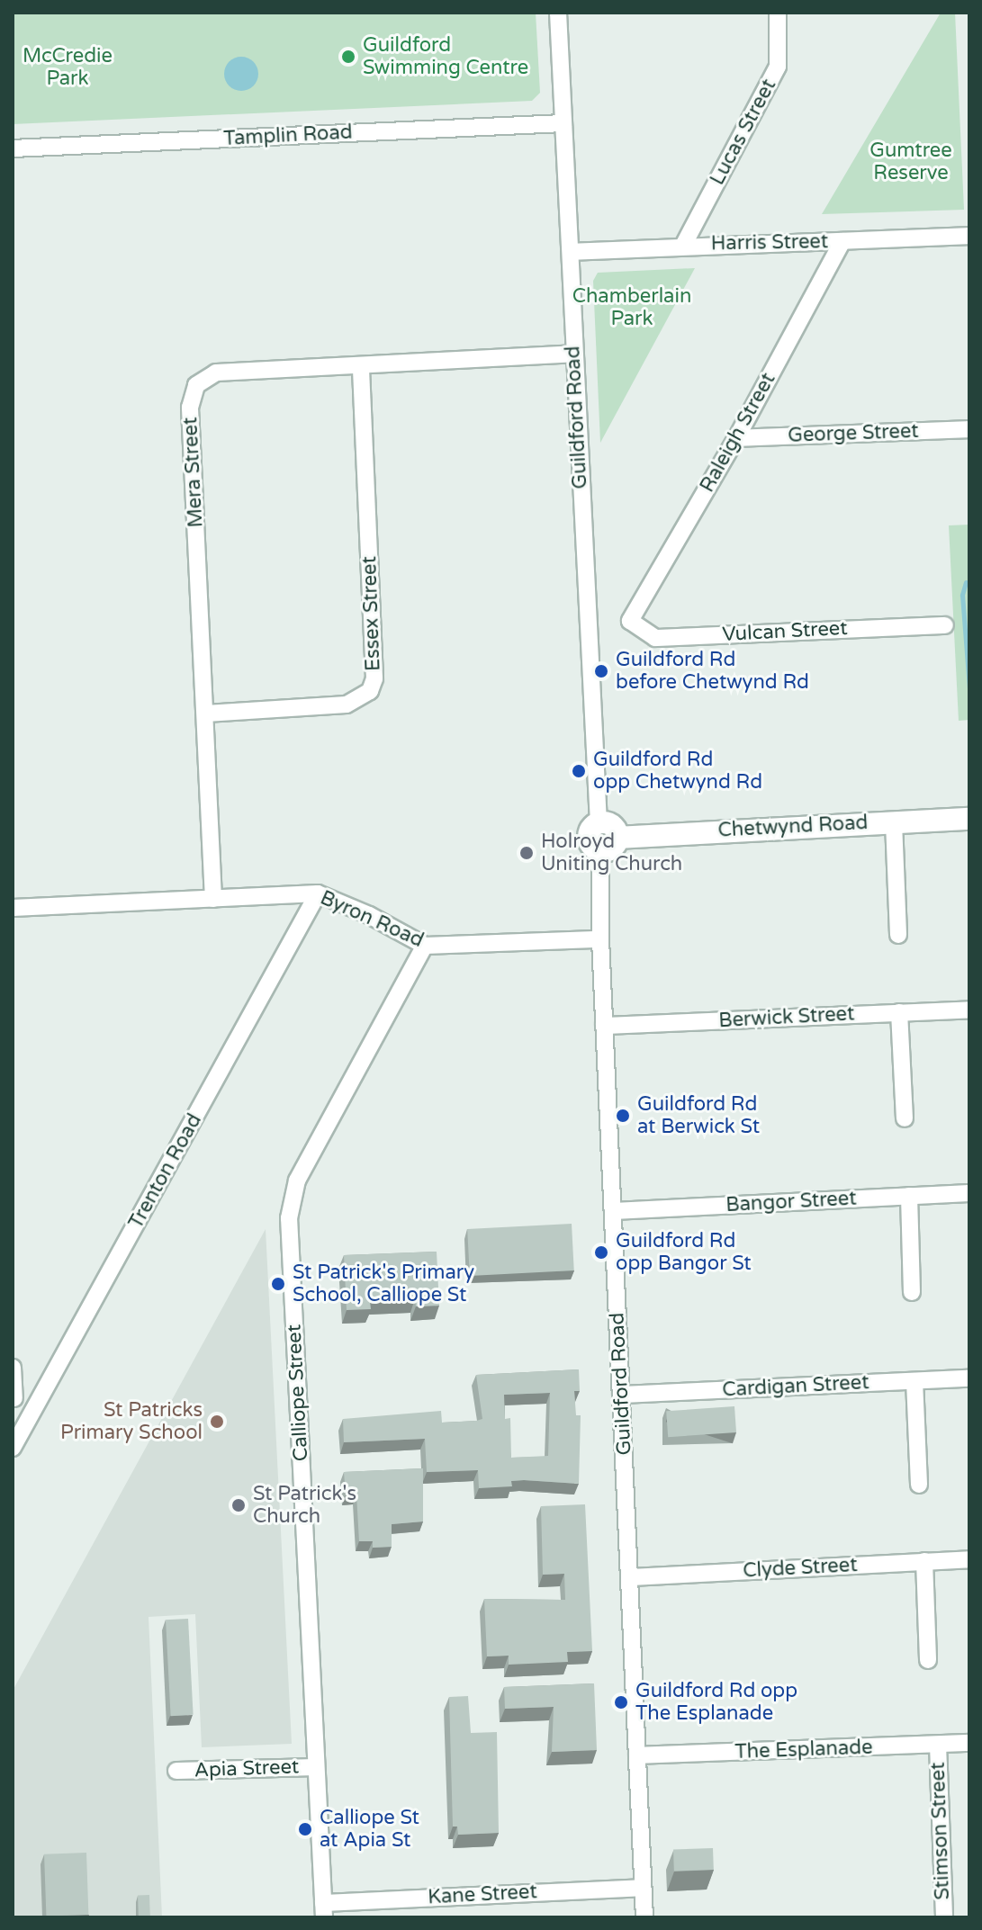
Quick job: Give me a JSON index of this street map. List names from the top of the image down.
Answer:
{
  "streets": {
    "street": [
      "Lucas Street",
      "Tamplin Road",
      "Harris Street",
      "Guildford Road",
      "Raleigh Street",
      "George Street",
      "Mera Street",
      "Essex Street",
      "Vulcan Street",
      "Chetwynd Road",
      "Byron Road",
      "Berwick Street",
      "Trenton Road",
      "Bangor Street",
      "Cardigan Street",
      "Calliope Street",
      "Clyde Street",
      "The Esplanade",
      "Apia Street",
      "Stimson Street",
      "Kane Street"
    ]
  },
  "crossings": [
    ["Lucas Street", "Harris Street"],
    ["Tamplin Road", "Guildford Road"],
    ["Harris Street", "Guildford Road"],
    ["Harris Street", "Raleigh Street"],
    ["Guildford Road", "Mera Street"],
    ["Guildford Road", "Chetwynd Road"],
    ["Guildford Road", "Byron Road"],
    ["Guildford Road", "Berwick Street"],
    ["Guildford Road", "Bangor Street"],
    ["Guildford Road", "Cardigan Street"],
    ["Guildford Road", "Clyde Street"],
    ["Guildford Road", "The Esplanade"],
    ["Guildford Road", "Kane Street"],
    ["Raleigh Street", "George Street"],
    ["Raleigh Street", "Vulcan Street"],
    ["Mera Street", "Essex Street"],
    ["Mera Street", "Byron Road"],
    ["Byron Road", "Trenton Road"],
    ["Byron Road", "Calliope Street"],
    ["Calliope Street", "Apia Street"],
    ["Calliope Street", "Kane Street"],
    ["The Esplanade", "Stimson Street"]
  ],
  "parks": ["McCredie Park", "Gumtree Reserve", "Chamberlain Park"],
  "places": [
    "Guildford Swimming Centre",
    "Guildford Rd before Chetwynd Rd",
    "Guildford Rd opp Chetwynd Rd",
    "Holroyd Uniting Church",
    "Guildford Rd at Berwick St",
    "Guildford Rd opp Bangor St",
    "St Patrick's Primary School, Calliope St",
    "St Patricks Primary School",
    "St Patrick's Church",
    "Guildford Rd opp The Esplanade",
    "Calliope St at Apia St"
  ]
}
